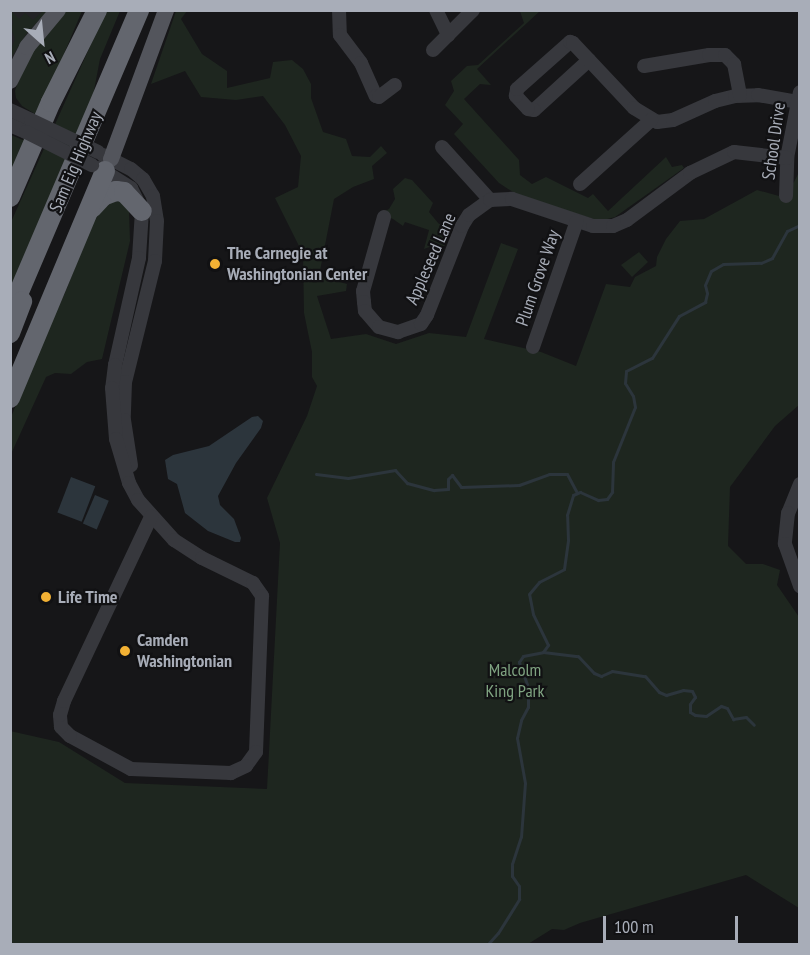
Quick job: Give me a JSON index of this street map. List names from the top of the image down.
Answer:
{
  "streets": {
    "highway": ["Sam Eig Highway"],
    "street": ["School Drive", "Appleseed Lane", "Plum Grove Way"]
  },
  "parks": ["Malcolm King Park"],
  "places": ["The Carnegie at Washingtonian Center", "Life Time", "Camden Washingtonian"],
  "scale_bar": "100 m",
  "north": "bottom right"
}
